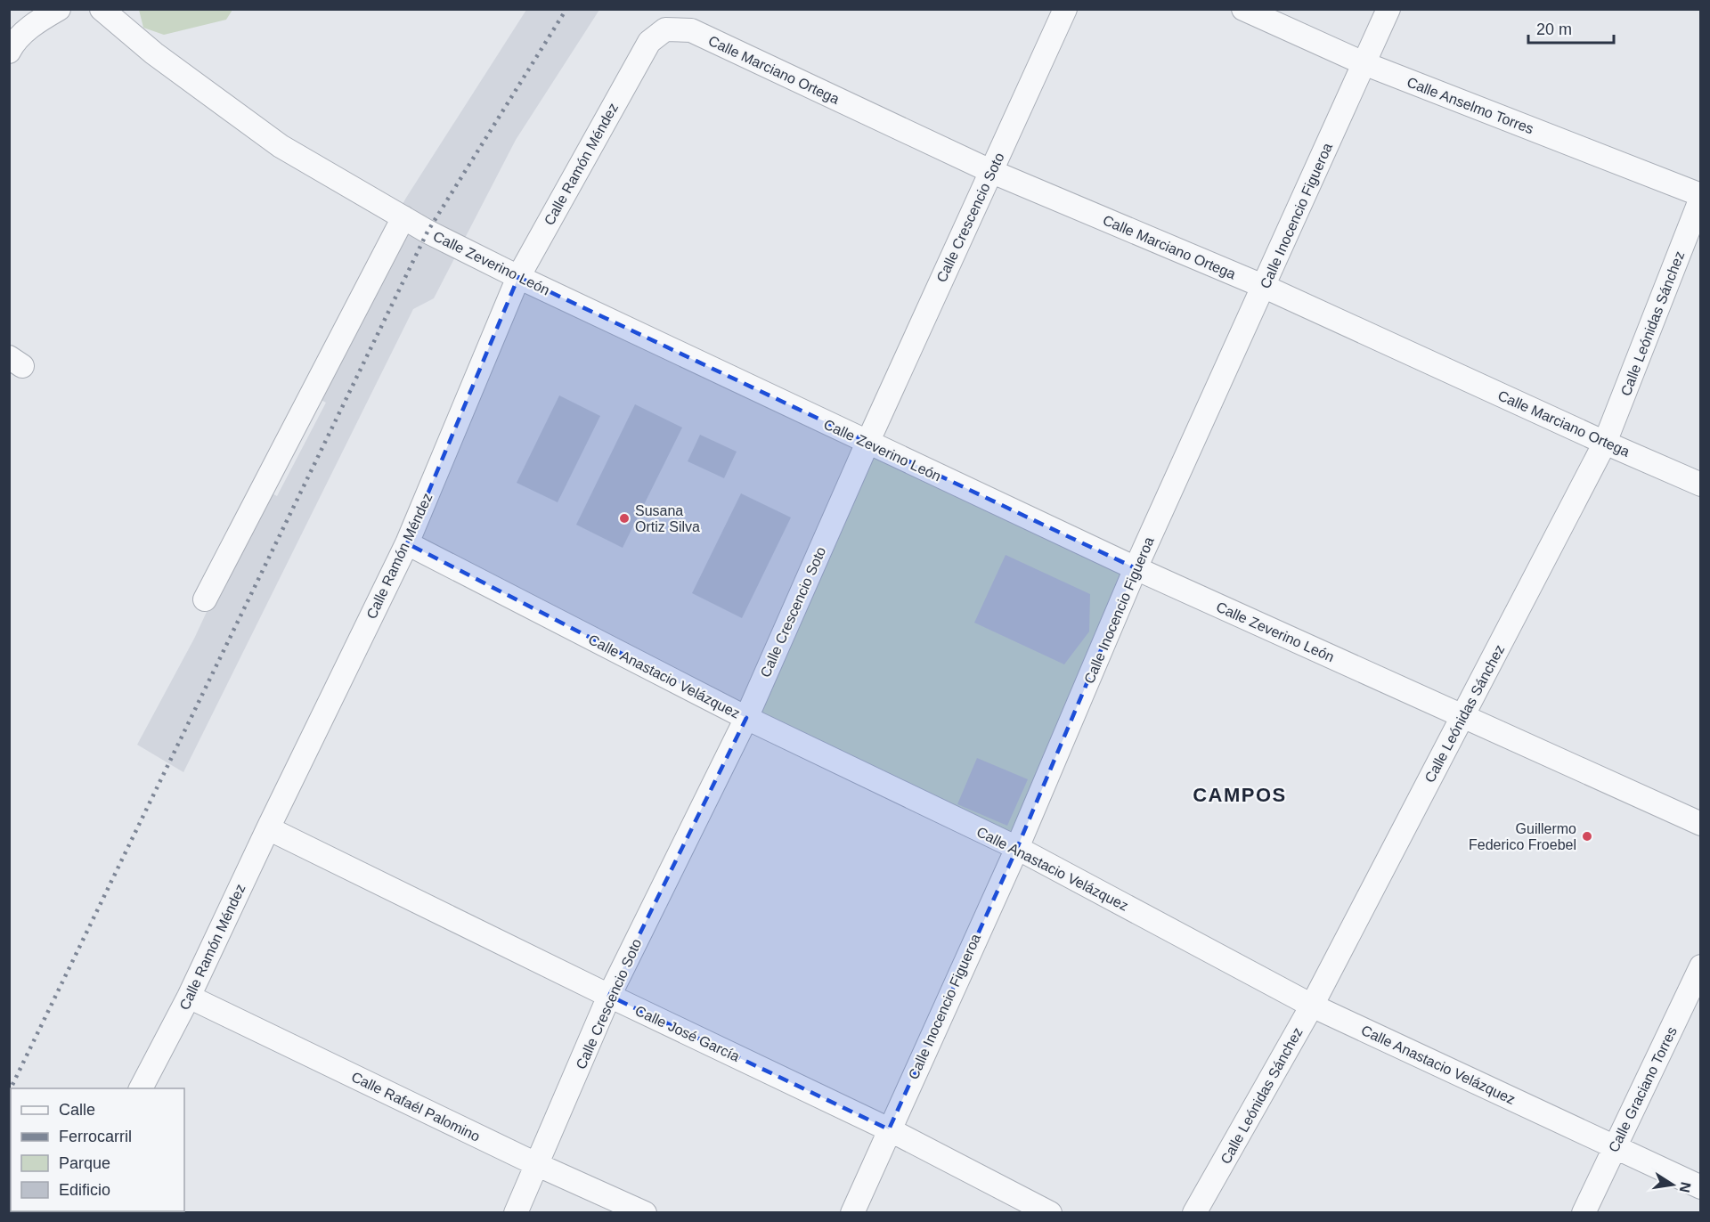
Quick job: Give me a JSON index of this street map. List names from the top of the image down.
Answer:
{
  "streets": {
    "street": [
      "Calle Marciano Ortega",
      "Calle Anselmo Torres",
      "Calle Ramón Méndez",
      "Calle Inocencio Figueroa",
      "Calle Crescencio Soto",
      "Calle Zeverino León",
      "Calle Leónidas Sánchez",
      "Calle Anastacio Velázquez",
      "Calle José García",
      "Calle Graciano Torres",
      "Calle Rafaél Palomino"
    ]
  },
  "crossings": [
    ["Calle Marciano Ortega", "Calle Ramón Méndez"],
    ["Calle Marciano Ortega", "Calle Inocencio Figueroa"],
    ["Calle Marciano Ortega", "Calle Crescencio Soto"],
    ["Calle Marciano Ortega", "Calle Leónidas Sánchez"],
    ["Calle Anselmo Torres", "Calle Inocencio Figueroa"],
    ["Calle Anselmo Torres", "Calle Leónidas Sánchez"],
    ["Calle Ramón Méndez", "Calle Zeverino León"],
    ["Calle Ramón Méndez", "Calle Anastacio Velázquez"],
    ["Calle Ramón Méndez", "Calle José García"],
    ["Calle Ramón Méndez", "Calle Rafaél Palomino"],
    ["Calle Inocencio Figueroa", "Calle Zeverino León"],
    ["Calle Inocencio Figueroa", "Calle Anastacio Velázquez"],
    ["Calle Inocencio Figueroa", "Calle José García"],
    ["Calle Crescencio Soto", "Calle Zeverino León"],
    ["Calle Crescencio Soto", "Calle Anastacio Velázquez"],
    ["Calle Crescencio Soto", "Calle José García"],
    ["Calle Crescencio Soto", "Calle Rafaél Palomino"],
    ["Calle Zeverino León", "Calle Leónidas Sánchez"],
    ["Calle Leónidas Sánchez", "Calle Anastacio Velázquez"],
    ["Calle Anastacio Velázquez", "Calle Graciano Torres"]
  ],
  "districts": ["CAMPOS"],
  "places": ["Susana Ortiz Silva", "Guillermo Federico Froebel"],
  "legend": [
    "Calle",
    "Ferrocarril",
    "Parque",
    "Edificio"
  ],
  "scale_bar": "20 m",
  "north": "right"
}
